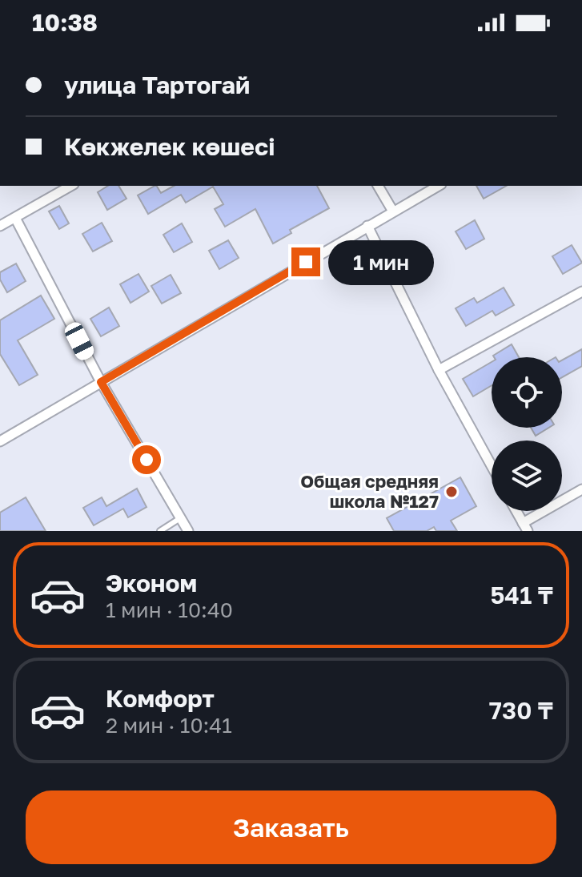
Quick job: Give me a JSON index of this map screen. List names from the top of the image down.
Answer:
{
  "places": ["Общая средняя школа №127"],
  "page": {
    "status": "10:38",
    "banner": ["улица Тартогай", "Көкжелек көшесі"],
    "bubble": "1 мин",
    "list": [
      {
        "name": "Эконом",
        "note": "1 мин · 10:40",
        "value": "541 ₸"
      },
      {
        "name": "Комфорт",
        "note": "2 мин · 10:41",
        "value": "730 ₸"
      }
    ],
    "buttons": "Заказать"
  }
}
